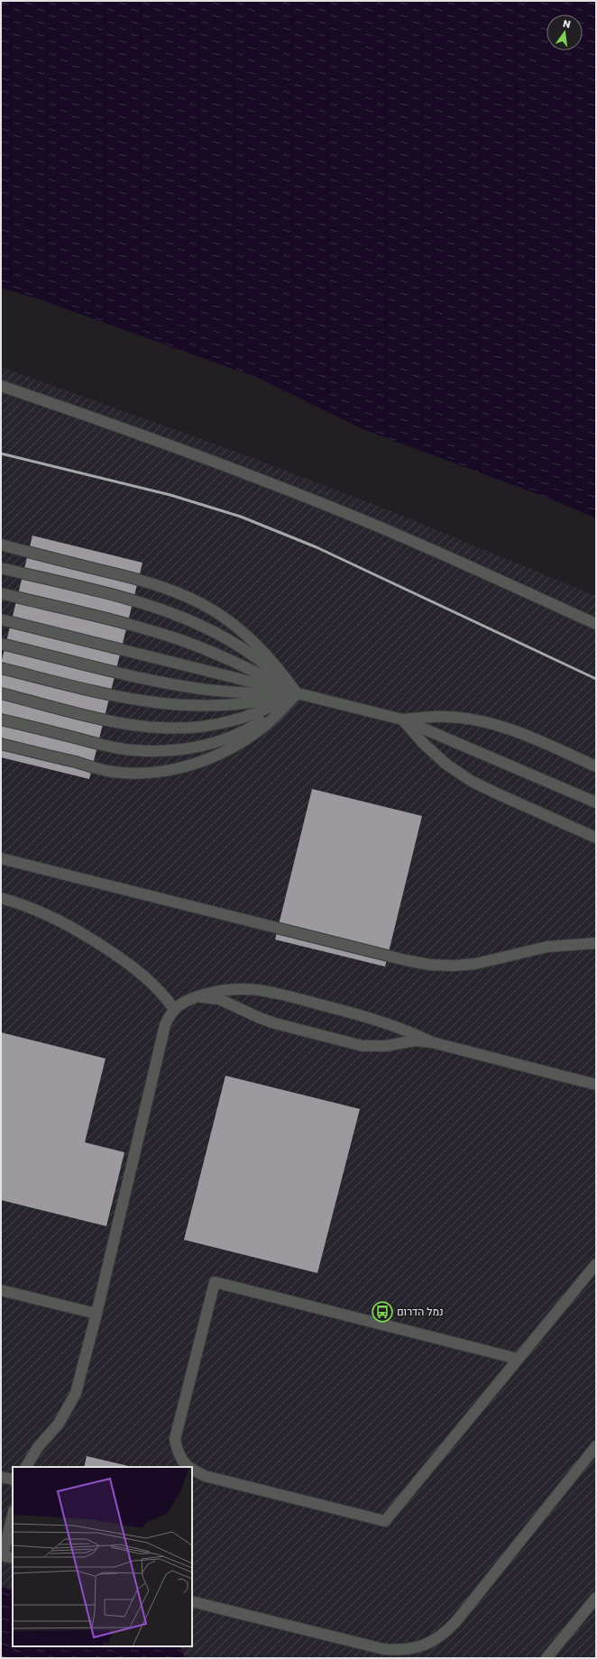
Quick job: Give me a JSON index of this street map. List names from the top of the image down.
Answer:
{
  "places": {
    "bus stop": ["נמל הדרום"]
  },
  "north": "top"
}
